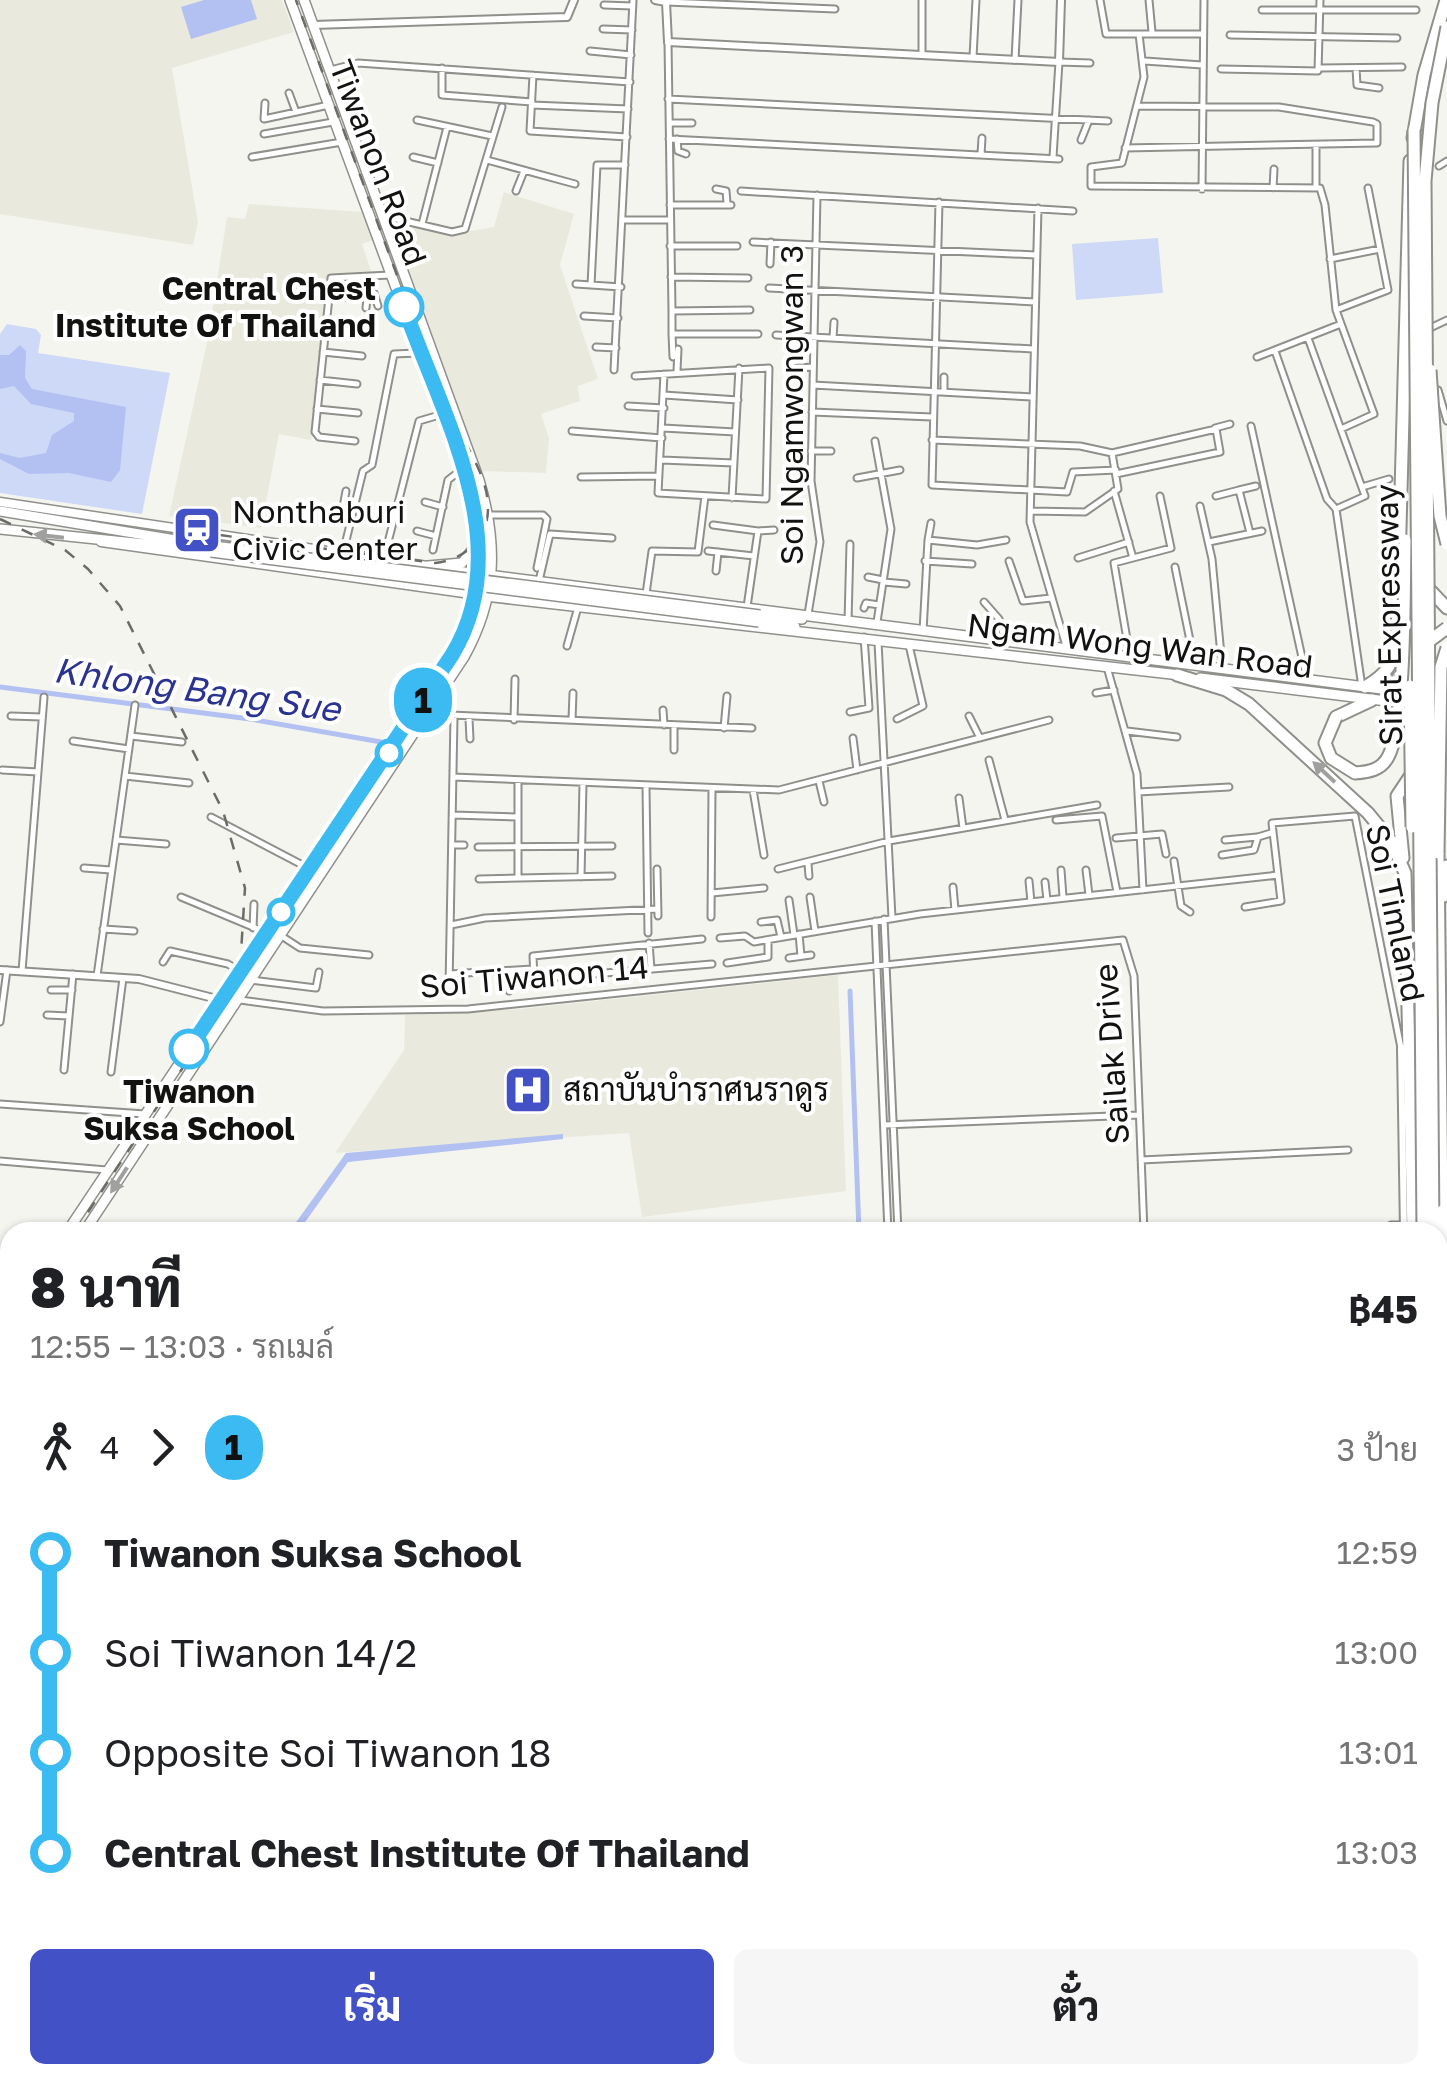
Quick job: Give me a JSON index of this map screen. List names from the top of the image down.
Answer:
{
  "streets": {
    "highway": ["Sirat Expressway"],
    "main road": ["Tiwanon Road", "Ngam Wong Wan Road"],
    "street": [
      "Soi Ngamwongwan 3",
      "Soi Timland",
      "Soi Tiwanon 14",
      "Sailak Drive"
    ]
  },
  "crossings": [
    ["Tiwanon Road", "Ngam Wong Wan Road"],
    ["Tiwanon Road", "Soi Tiwanon 14"],
    ["Soi Ngamwongwan 3", "Ngam Wong Wan Road"],
    ["Soi Tiwanon 14", "Sailak Drive"]
  ],
  "water": ["Khlong Bang Sue"],
  "places": {
    "other": ["Central Chest Institute Of Thailand", "Tiwanon Suksa School"],
    "station": ["Nonthaburi Civic Center"],
    "hospital": ["สถาบันบำราศนราดูร"]
  },
  "lines": ["bus line 1"],
  "page": {
    "on_map": "1",
    "heading": ["8 นาที", "12:55 – 13:03 · รถเมล์", "฿45"],
    "legs": ["4", "1", "3 ป้าย"],
    "list": [
      {
        "name": "Tiwanon Suksa School",
        "value": "12:59"
      },
      {
        "name": "Soi Tiwanon 14/2",
        "value": "13:00"
      },
      {
        "name": "Opposite Soi Tiwanon 18",
        "value": "13:01"
      },
      {
        "name": "Central Chest Institute Of Thailand",
        "value": "13:03"
      }
    ],
    "buttons": ["เริ่ม", "ตั๋ว"]
  }
}
